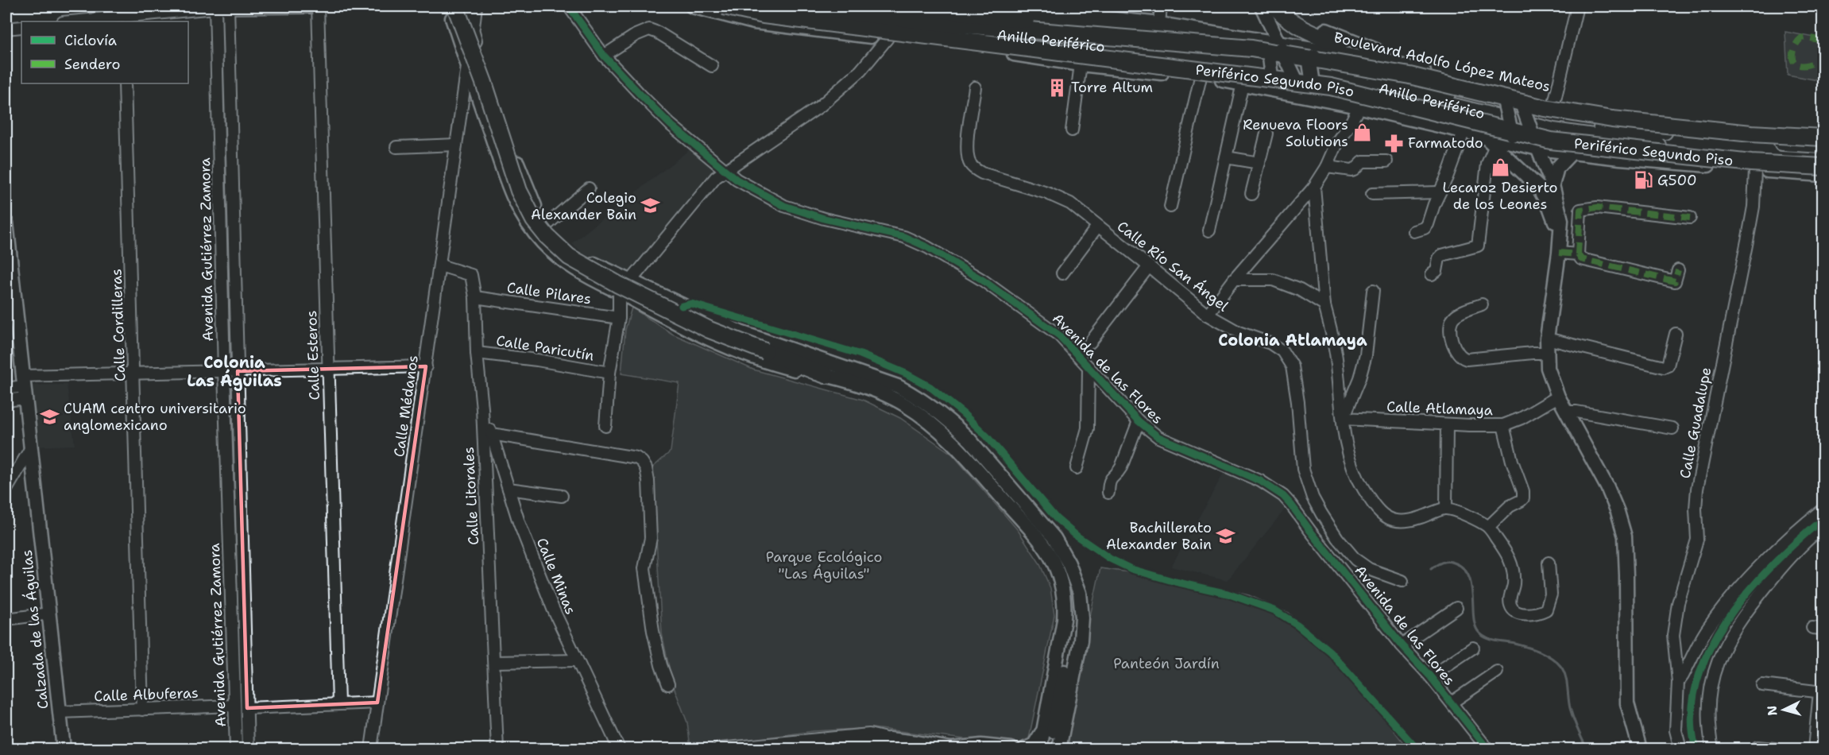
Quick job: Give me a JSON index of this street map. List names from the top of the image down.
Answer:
{
  "streets": {
    "highway": ["Anillo Periférico", "Periférico Segundo Piso"],
    "main road": ["Boulevard Adolfo López Mateos", "Calzada de las Águilas"],
    "street": [
      "Avenida Gutiérrez Zamora",
      "Calle Río San Ángel",
      "Calle Pilares",
      "Calle Cordilleras",
      "Calle Paricutín",
      "Calle Esteros",
      "Avenida de las Flores",
      "Calle Médanos",
      "Calle Atlamaya",
      "Calle Guadalupe",
      "Calle Litorales",
      "Calle Minas",
      "Calle Albuferas"
    ]
  },
  "crossings": [
    ["Anillo Periférico", "Calle Guadalupe"],
    ["Avenida Gutiérrez Zamora", "Calle Albuferas"],
    ["Calle Pilares", "Calle Litorales"],
    ["Calle Cordilleras", "Calle Albuferas"],
    ["Calle Paricutín", "Calle Litorales"],
    ["Calle Médanos", "Calle Litorales"],
    ["Calle Litorales", "Calle Minas"],
    ["Calzada de las Águilas", "Calle Albuferas"]
  ],
  "districts": ["Colonia Atlamaya", "Colonia Las Águilas"],
  "parks": ["Parque Ecológico \"Las Águilas\"", "Panteón Jardín"],
  "places": {
    "building": ["Torre Altum"],
    "shop": ["Renueva Floors Solutions", "Lecaroz Desierto de los Leones"],
    "pharmacy": ["Farmatodo"],
    "fuel station": ["G500"],
    "school or university": ["Colegio Alexander Bain", "CUAM centro universitario anglomexicano", "Bachillerato Alexander Bain"]
  },
  "legend": ["Ciclovía", "Sendero"],
  "north": "left"
}
